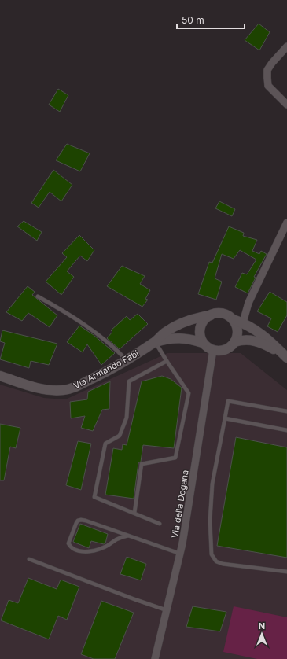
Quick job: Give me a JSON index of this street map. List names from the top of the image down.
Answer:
{
  "streets": {
    "street": ["Via Armando Fabi", "Via della Dogana"]
  },
  "scale_bar": "50 m",
  "north": "top"
}
